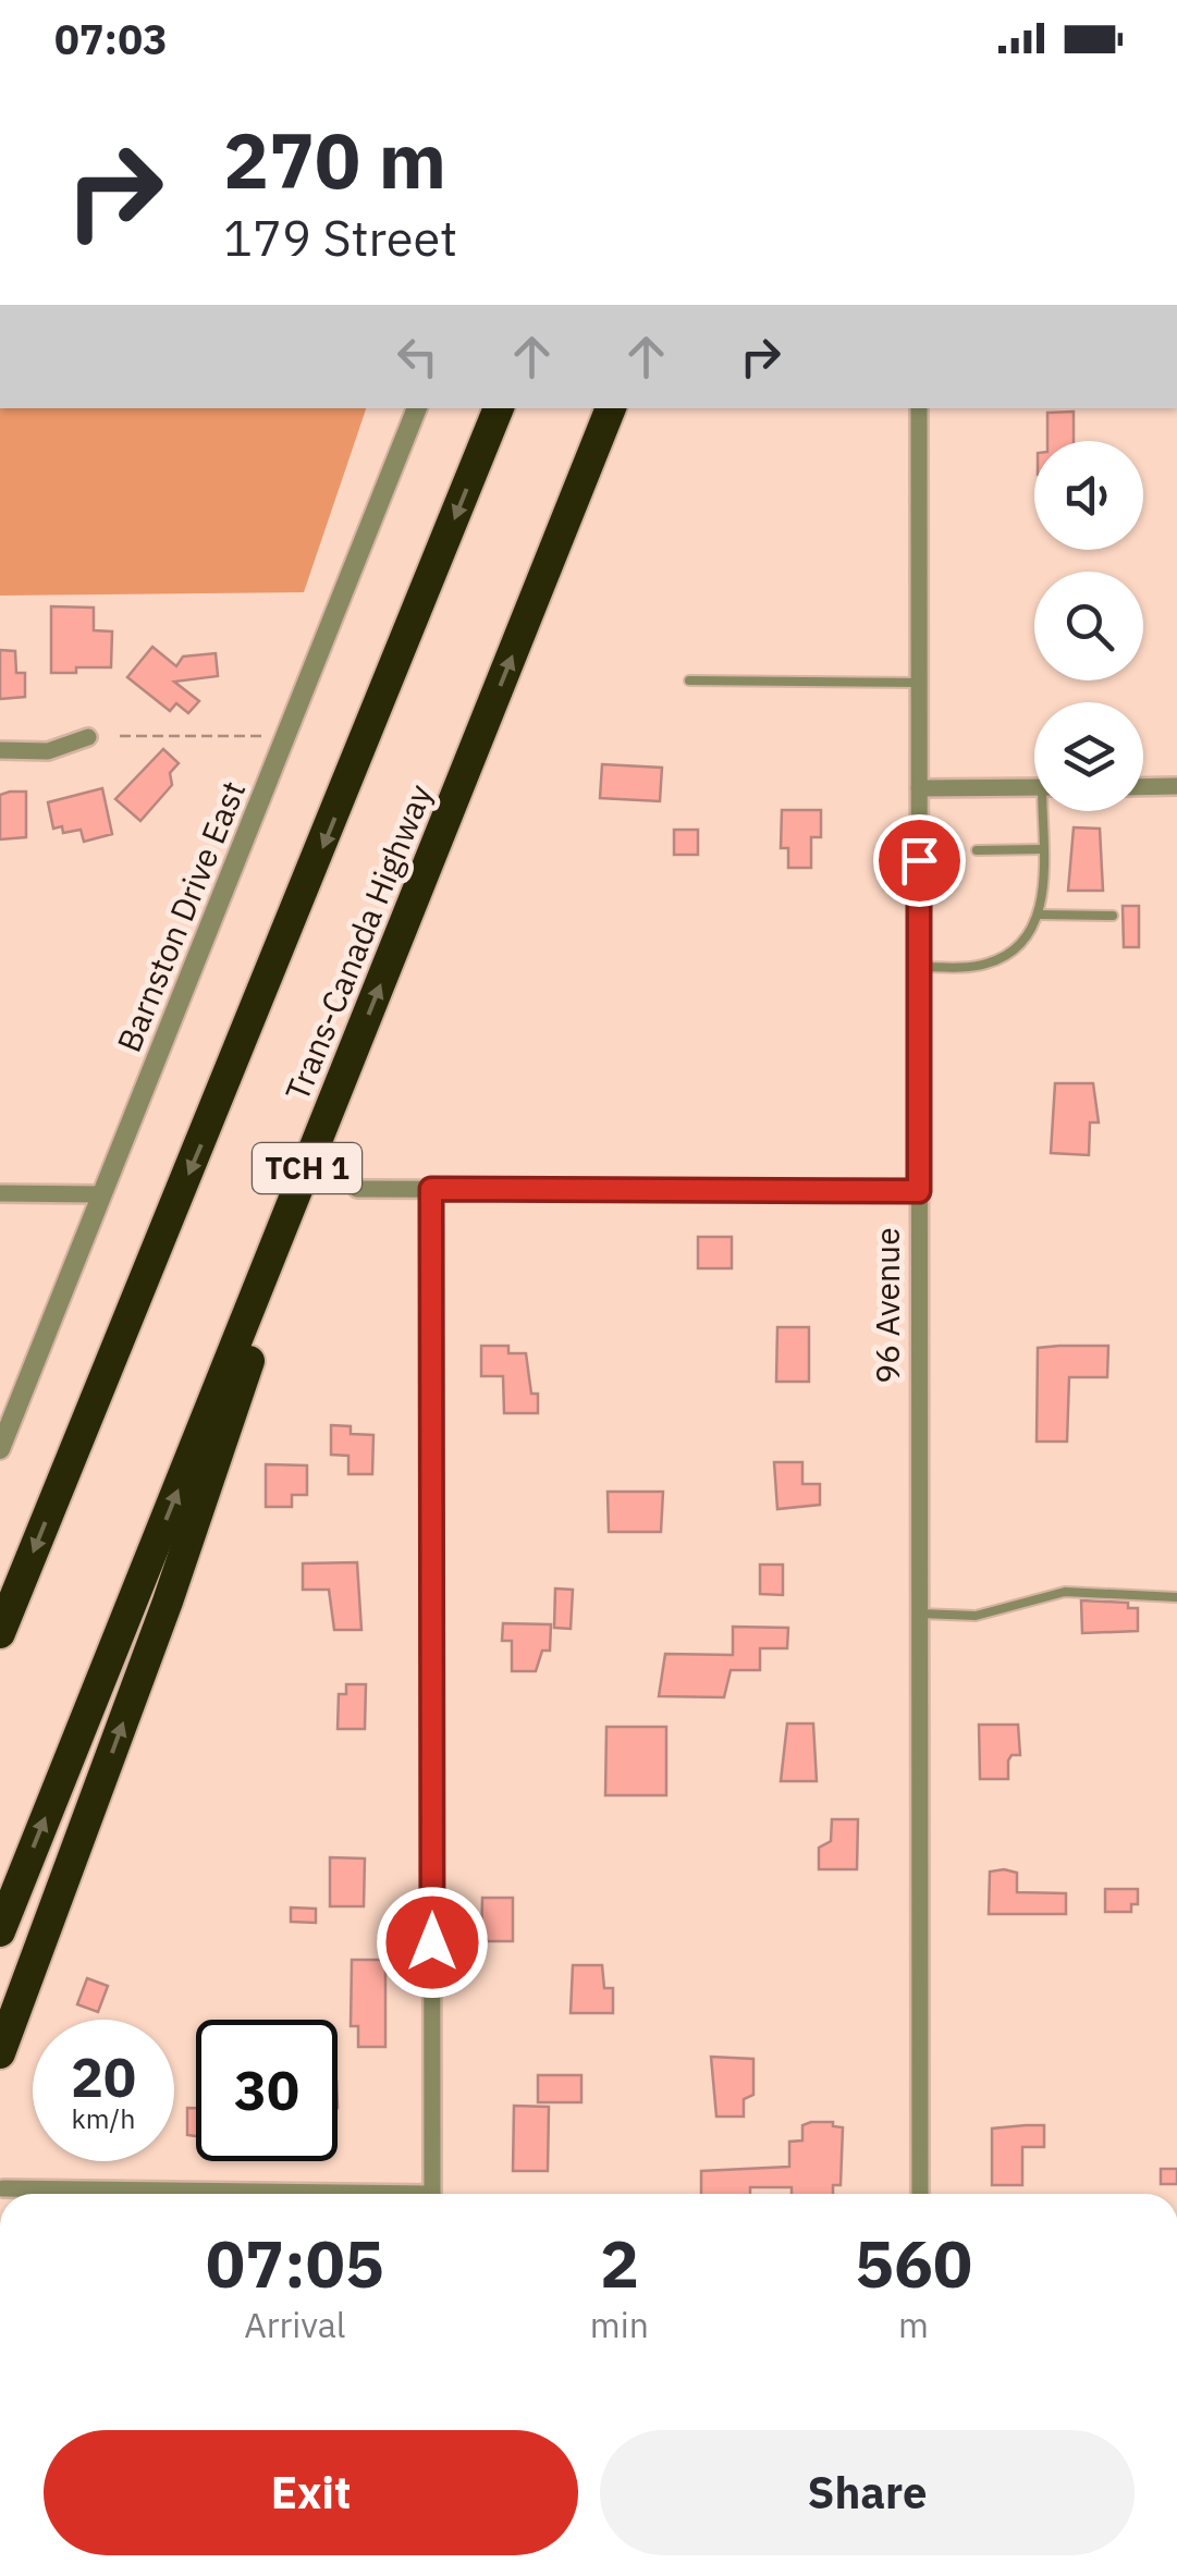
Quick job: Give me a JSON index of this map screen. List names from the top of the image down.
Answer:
{
  "streets": {
    "highway": ["Trans-Canada Highway", "TCH 1"],
    "street": ["Barnston Drive East", "96 Avenue"]
  },
  "page": {
    "status": "07:03",
    "turn": ["270 m", "179 Street"],
    "speed": "20 km/h",
    "limit": "30",
    "eta": [
      "07:05",
      "Arrival",
      "2",
      "min",
      "560",
      "m"
    ],
    "buttons": ["Exit", "Share"]
  }
}
